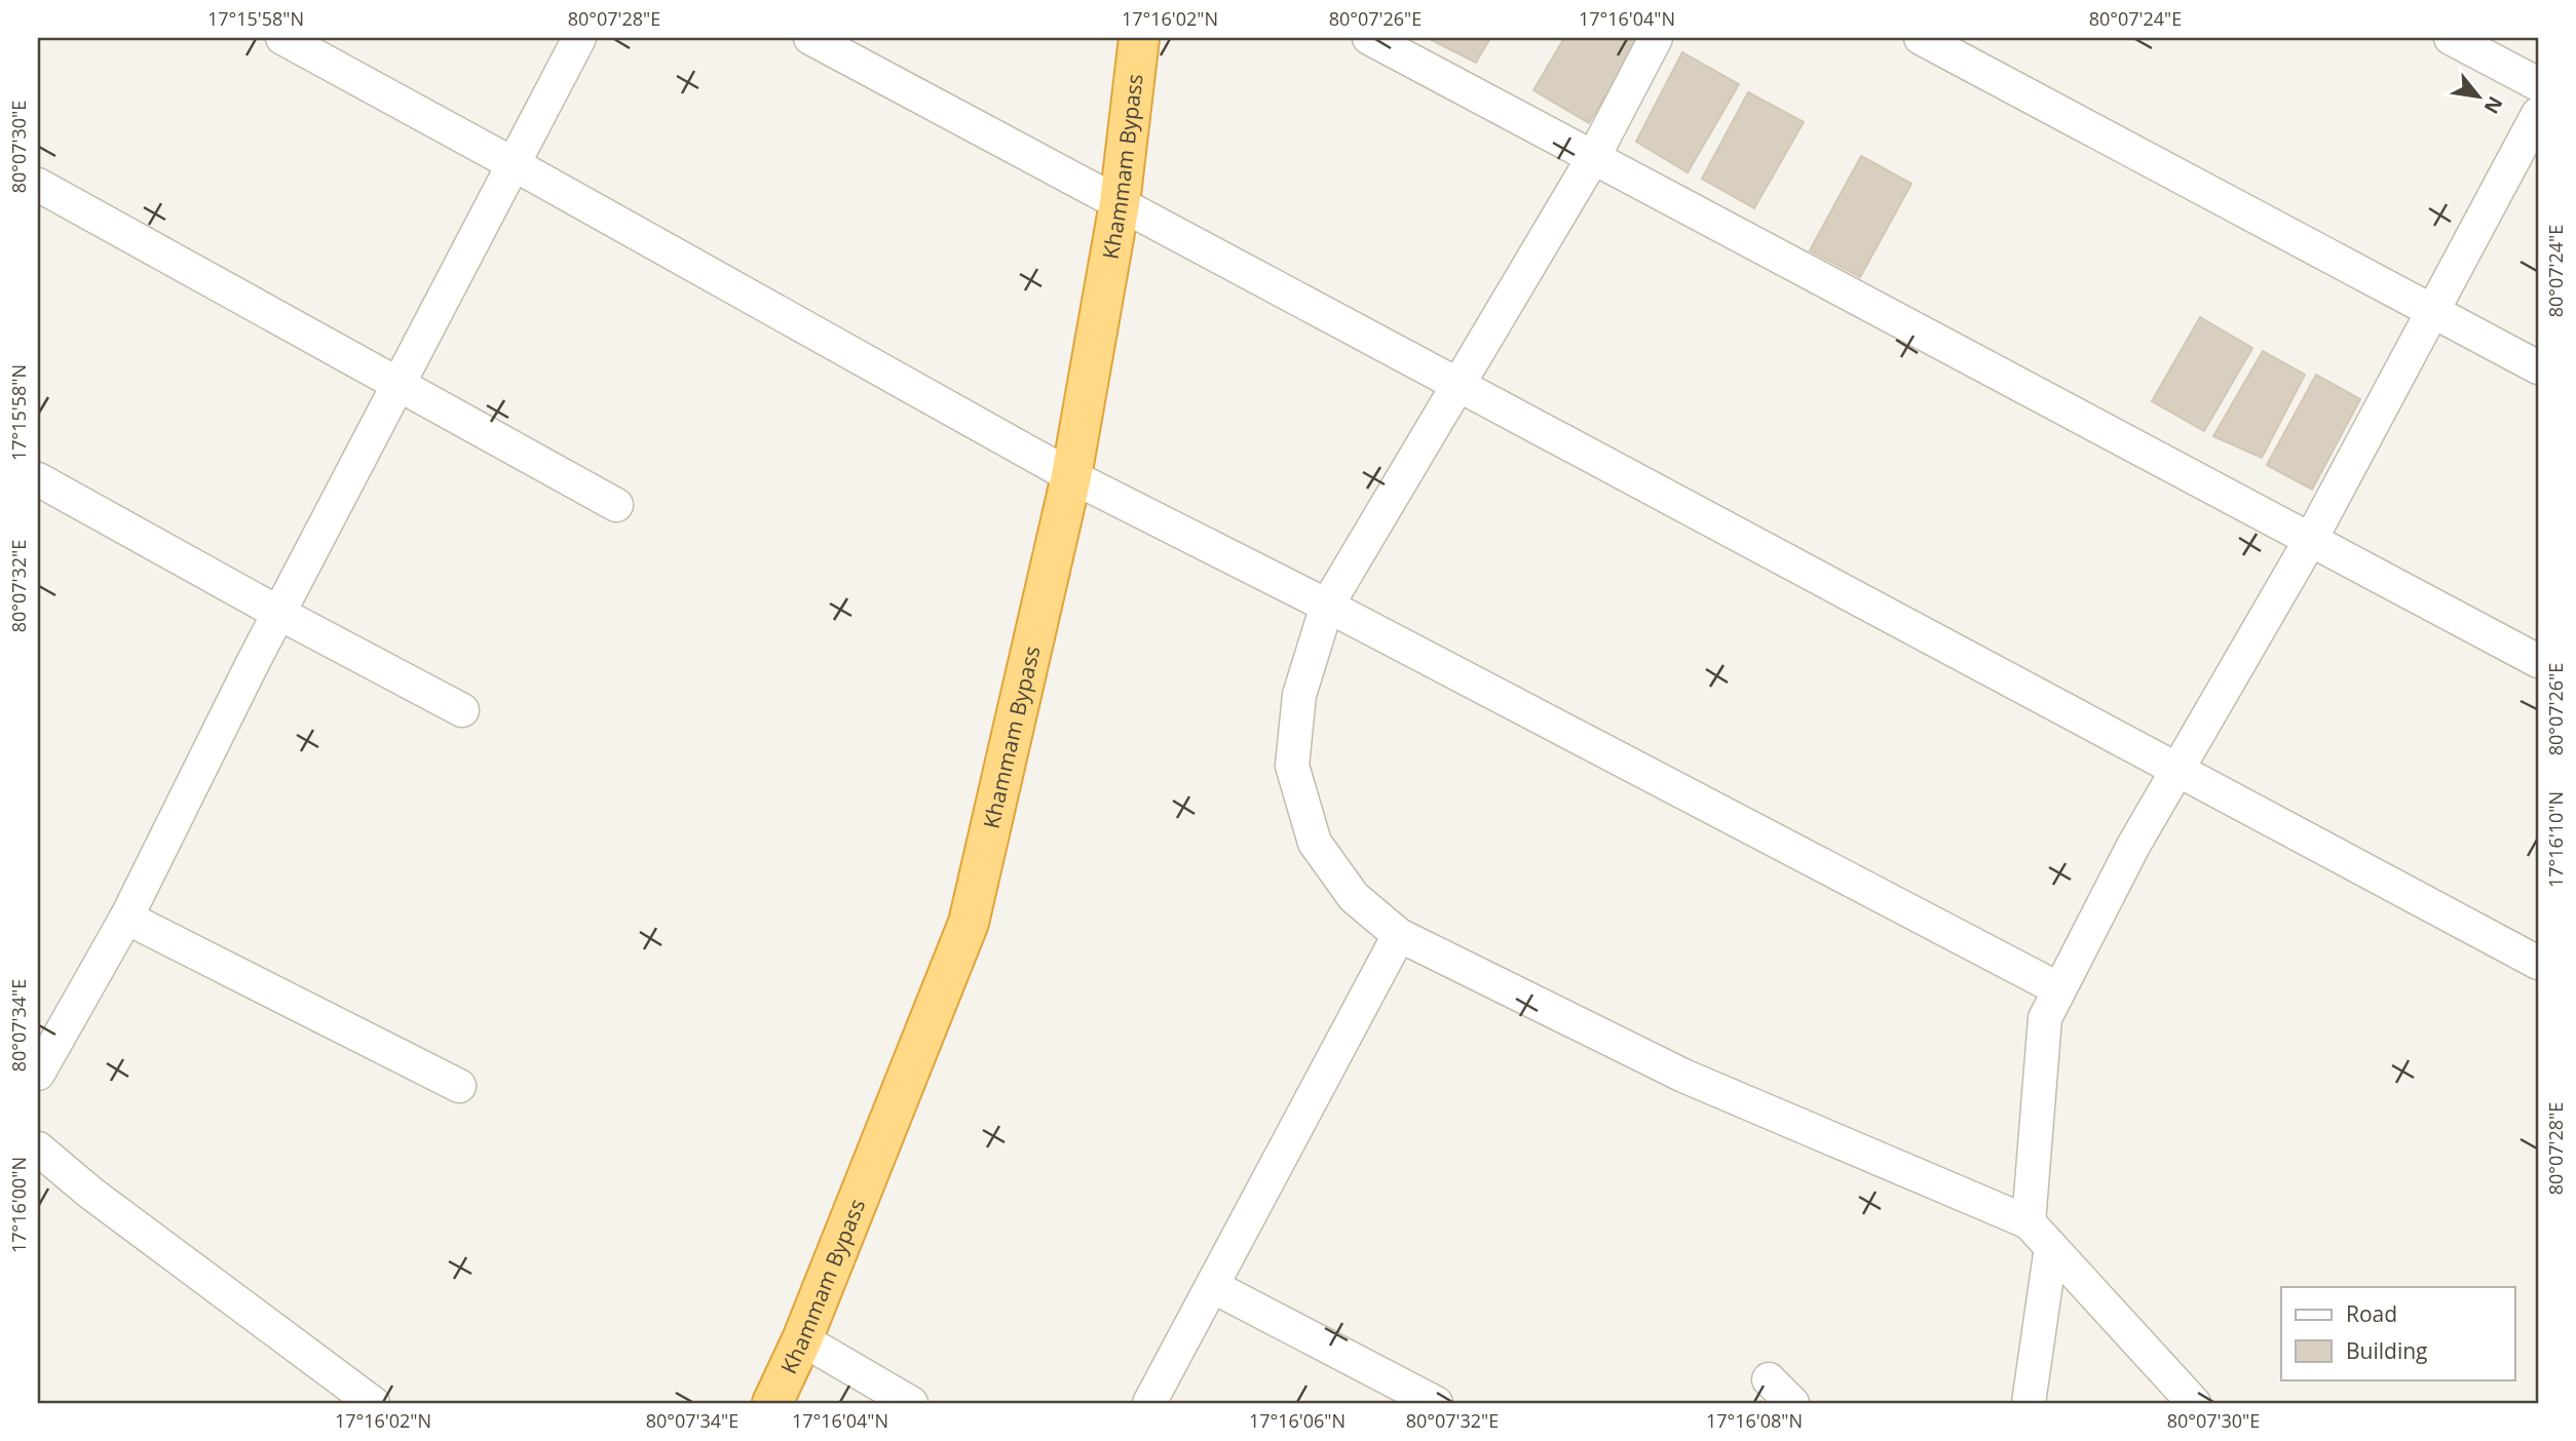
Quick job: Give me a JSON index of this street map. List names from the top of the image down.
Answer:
{
  "streets": {
    "highway": ["Khammam Bypass"]
  },
  "legend": ["Road", "Building"],
  "north": "bottom right",
  "coordinates": [
    "17°15'58\"N",
    "80°07'28\"E",
    "17°16'02\"N",
    "80°07'26\"E",
    "17°16'04\"N",
    "80°07'24\"E",
    "80°07'30\"E",
    "80°07'32\"E",
    "17°16'10\"N",
    "80°07'34\"E",
    "17°16'00\"N",
    "17°16'06\"N",
    "17°16'08\"N"
  ]
}
